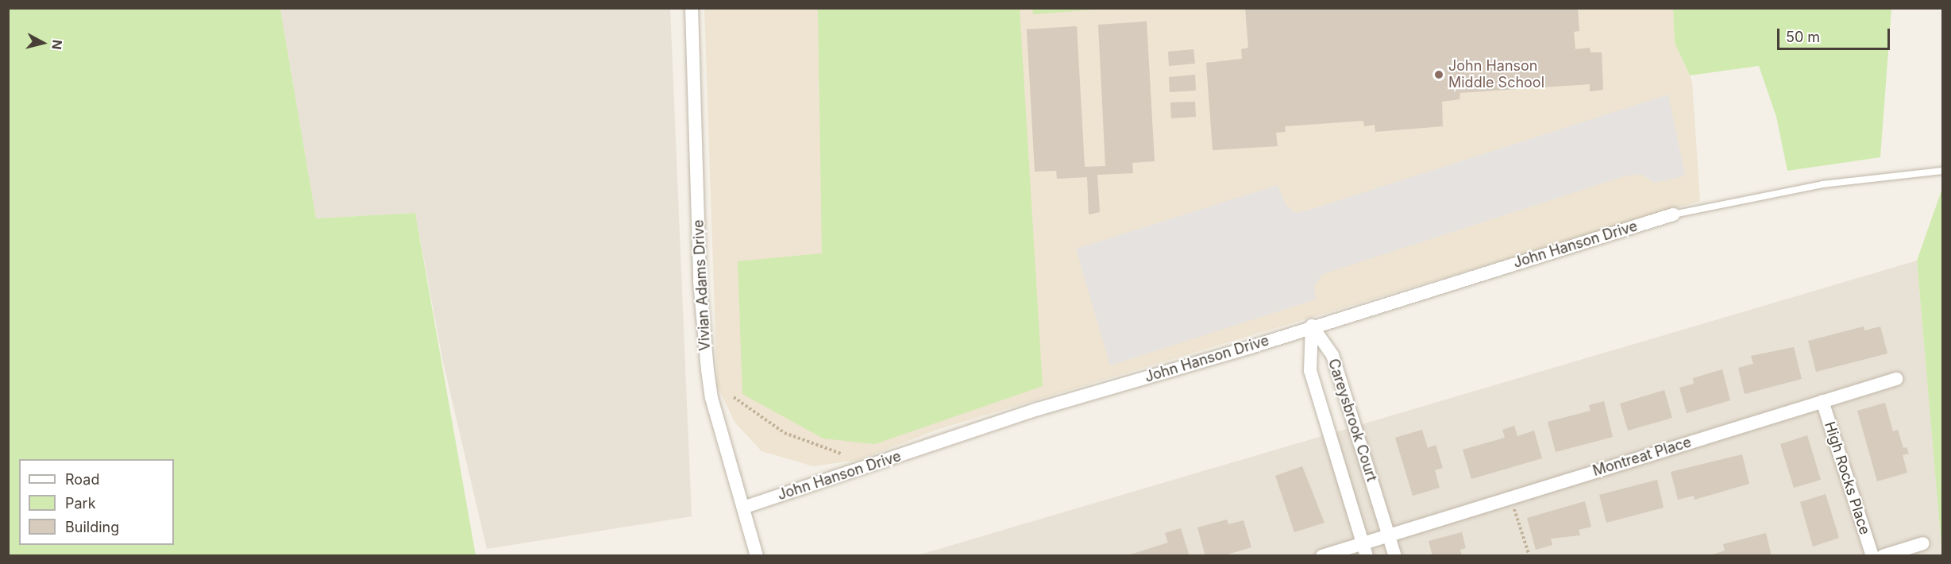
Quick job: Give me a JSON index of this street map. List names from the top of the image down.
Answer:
{
  "streets": {
    "street": [
      "John Hanson Drive",
      "Vivian Adams Drive",
      "Careysbrook Court",
      "Montreat Place",
      "High Rocks Place"
    ]
  },
  "crossings": [
    ["John Hanson Drive", "Vivian Adams Drive"],
    ["John Hanson Drive", "Careysbrook Court"],
    ["Careysbrook Court", "Montreat Place"],
    ["Montreat Place", "High Rocks Place"]
  ],
  "places": ["John Hanson Middle School"],
  "legend": ["Road", "Park", "Building"],
  "scale_bar": "50 m",
  "north": "right"
}
